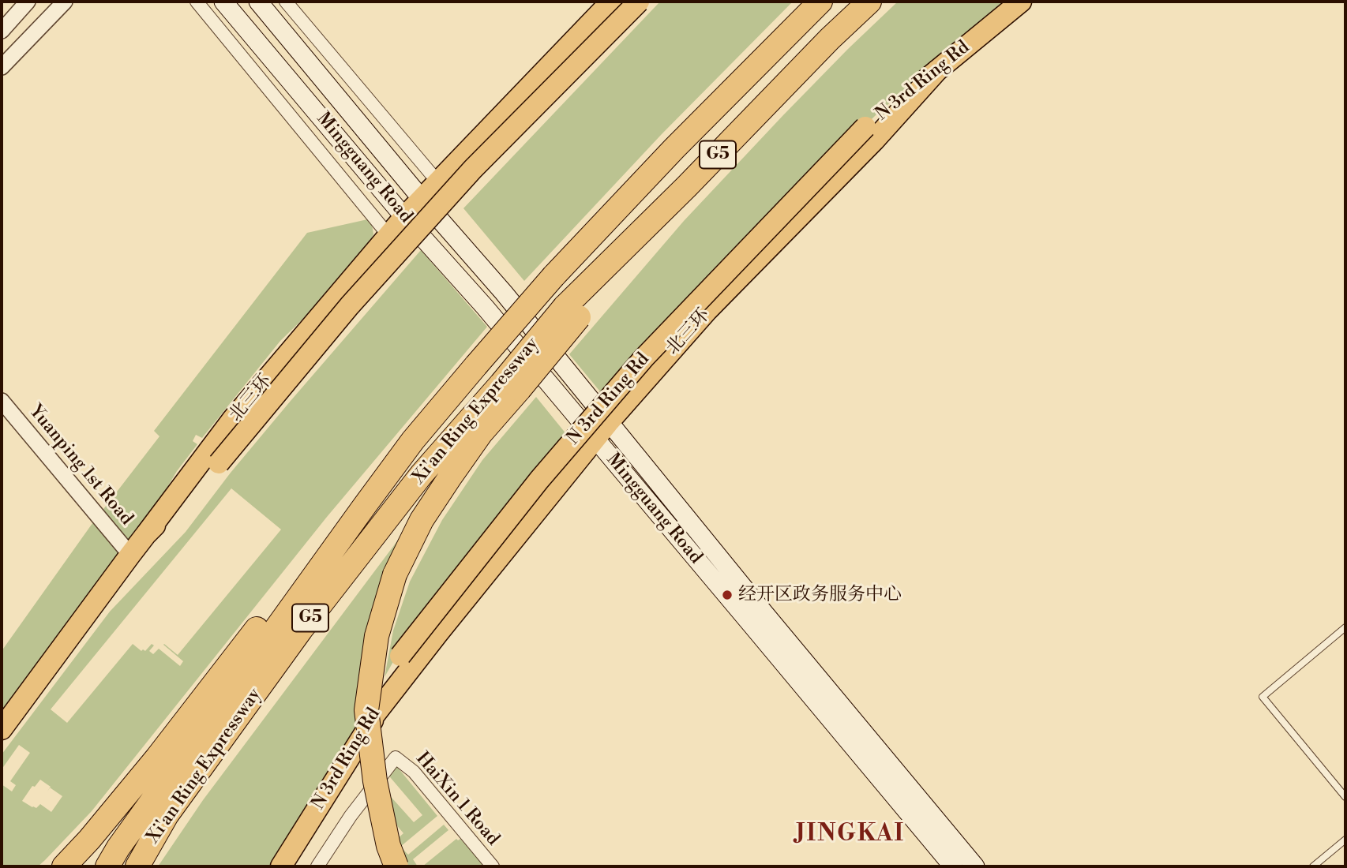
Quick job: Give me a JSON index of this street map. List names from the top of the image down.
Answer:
{
  "streets": {
    "highway": [
      "N 3rd Ring Rd",
      "G5",
      "北三环",
      "Xi'an Ring Expressway"
    ],
    "main road": ["Mingguang Road"],
    "street": ["Yuanping 1st Road", "HaiXin 1 Road"]
  },
  "crossings": [
    ["N 3rd Ring Rd", "北三环"],
    ["Mingguang Road", "北三环"]
  ],
  "districts": ["JINGKAI"],
  "places": ["经开区政务服务中心"]
}
